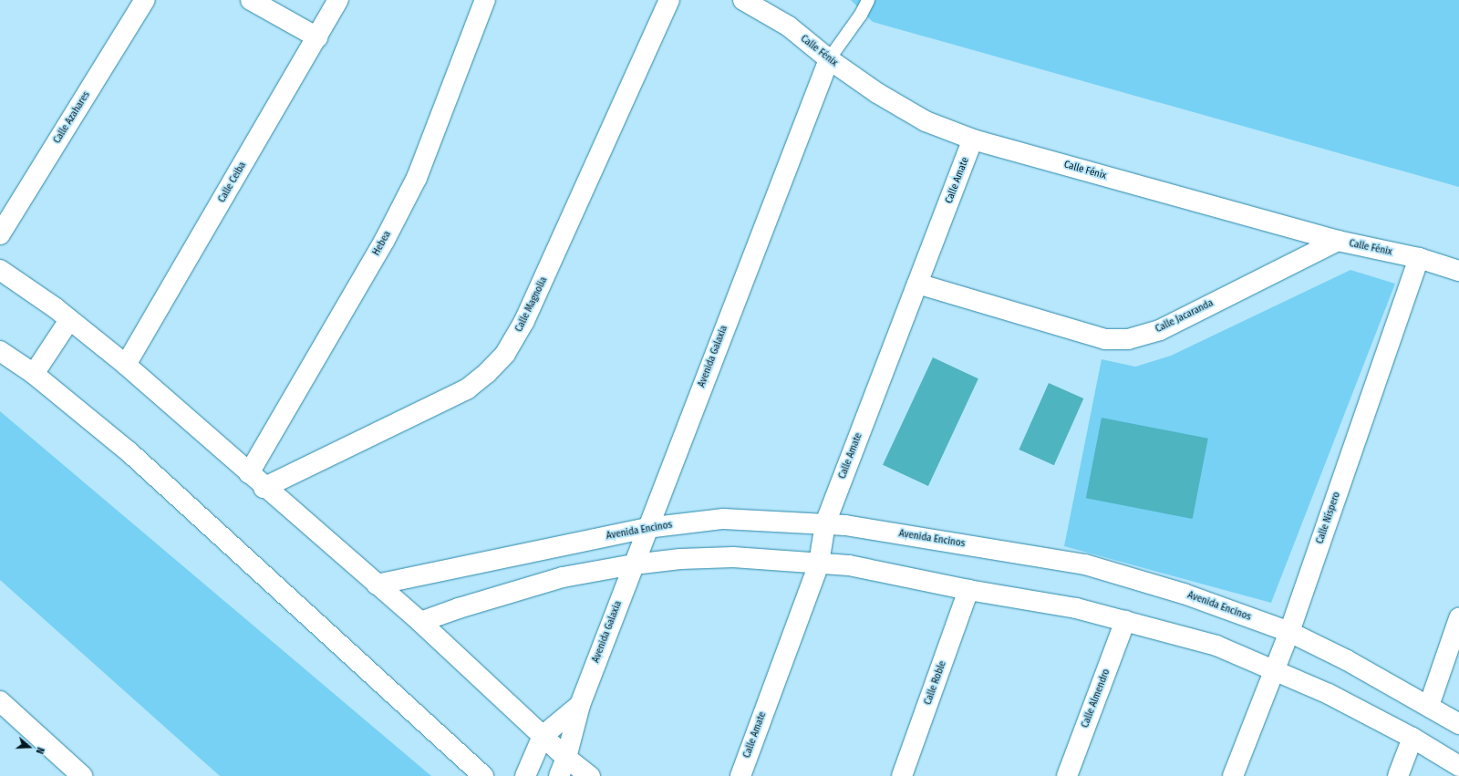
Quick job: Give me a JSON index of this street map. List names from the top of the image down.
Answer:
{
  "streets": {
    "street": [
      "Calle Fénix",
      "Calle Azahares",
      "Calle Amate",
      "Calle Ceiba",
      "Hebea",
      "Calle Magnolia",
      "Calle Jacaranda",
      "Avenida Galaxia",
      "Calle Níspero",
      "Avenida Encinos",
      "Calle Roble",
      "Calle Almendro"
    ]
  },
  "crossings": [
    ["Calle Fénix", "Calle Amate"],
    ["Calle Fénix", "Calle Jacaranda"],
    ["Calle Fénix", "Avenida Galaxia"],
    ["Calle Fénix", "Calle Níspero"],
    ["Calle Amate", "Calle Jacaranda"],
    ["Calle Amate", "Avenida Encinos"],
    ["Avenida Galaxia", "Avenida Encinos"],
    ["Calle Níspero", "Avenida Encinos"]
  ],
  "north": "right"
}
